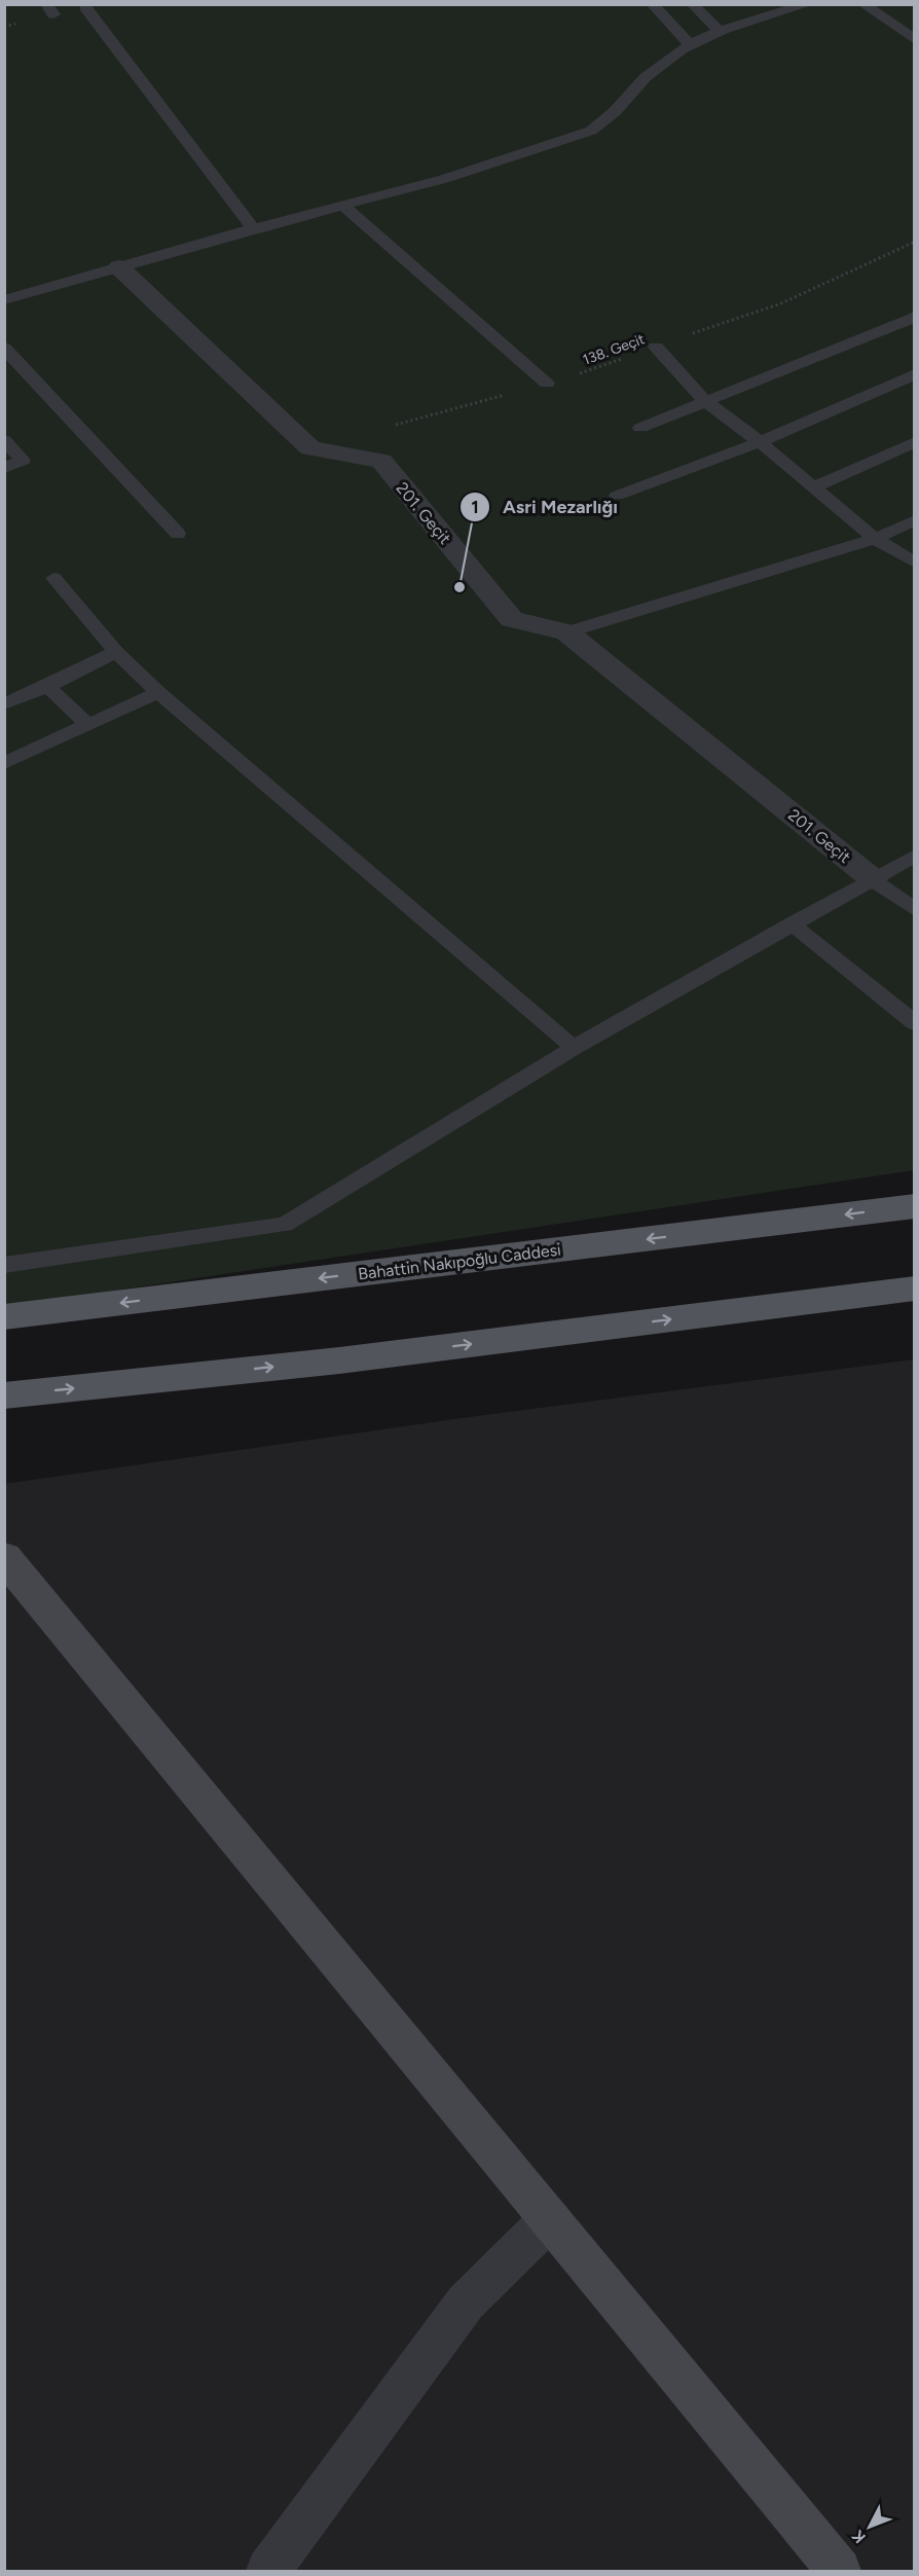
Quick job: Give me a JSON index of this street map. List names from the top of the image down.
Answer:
{
  "streets": {
    "main road": ["Bahattin Nakıpoğlu Caddesi"],
    "street": ["201. Geçit"],
    "path": ["138. Geçit"]
  },
  "places": ["Asri Mezarlığı"],
  "north": "bottom left"
}
